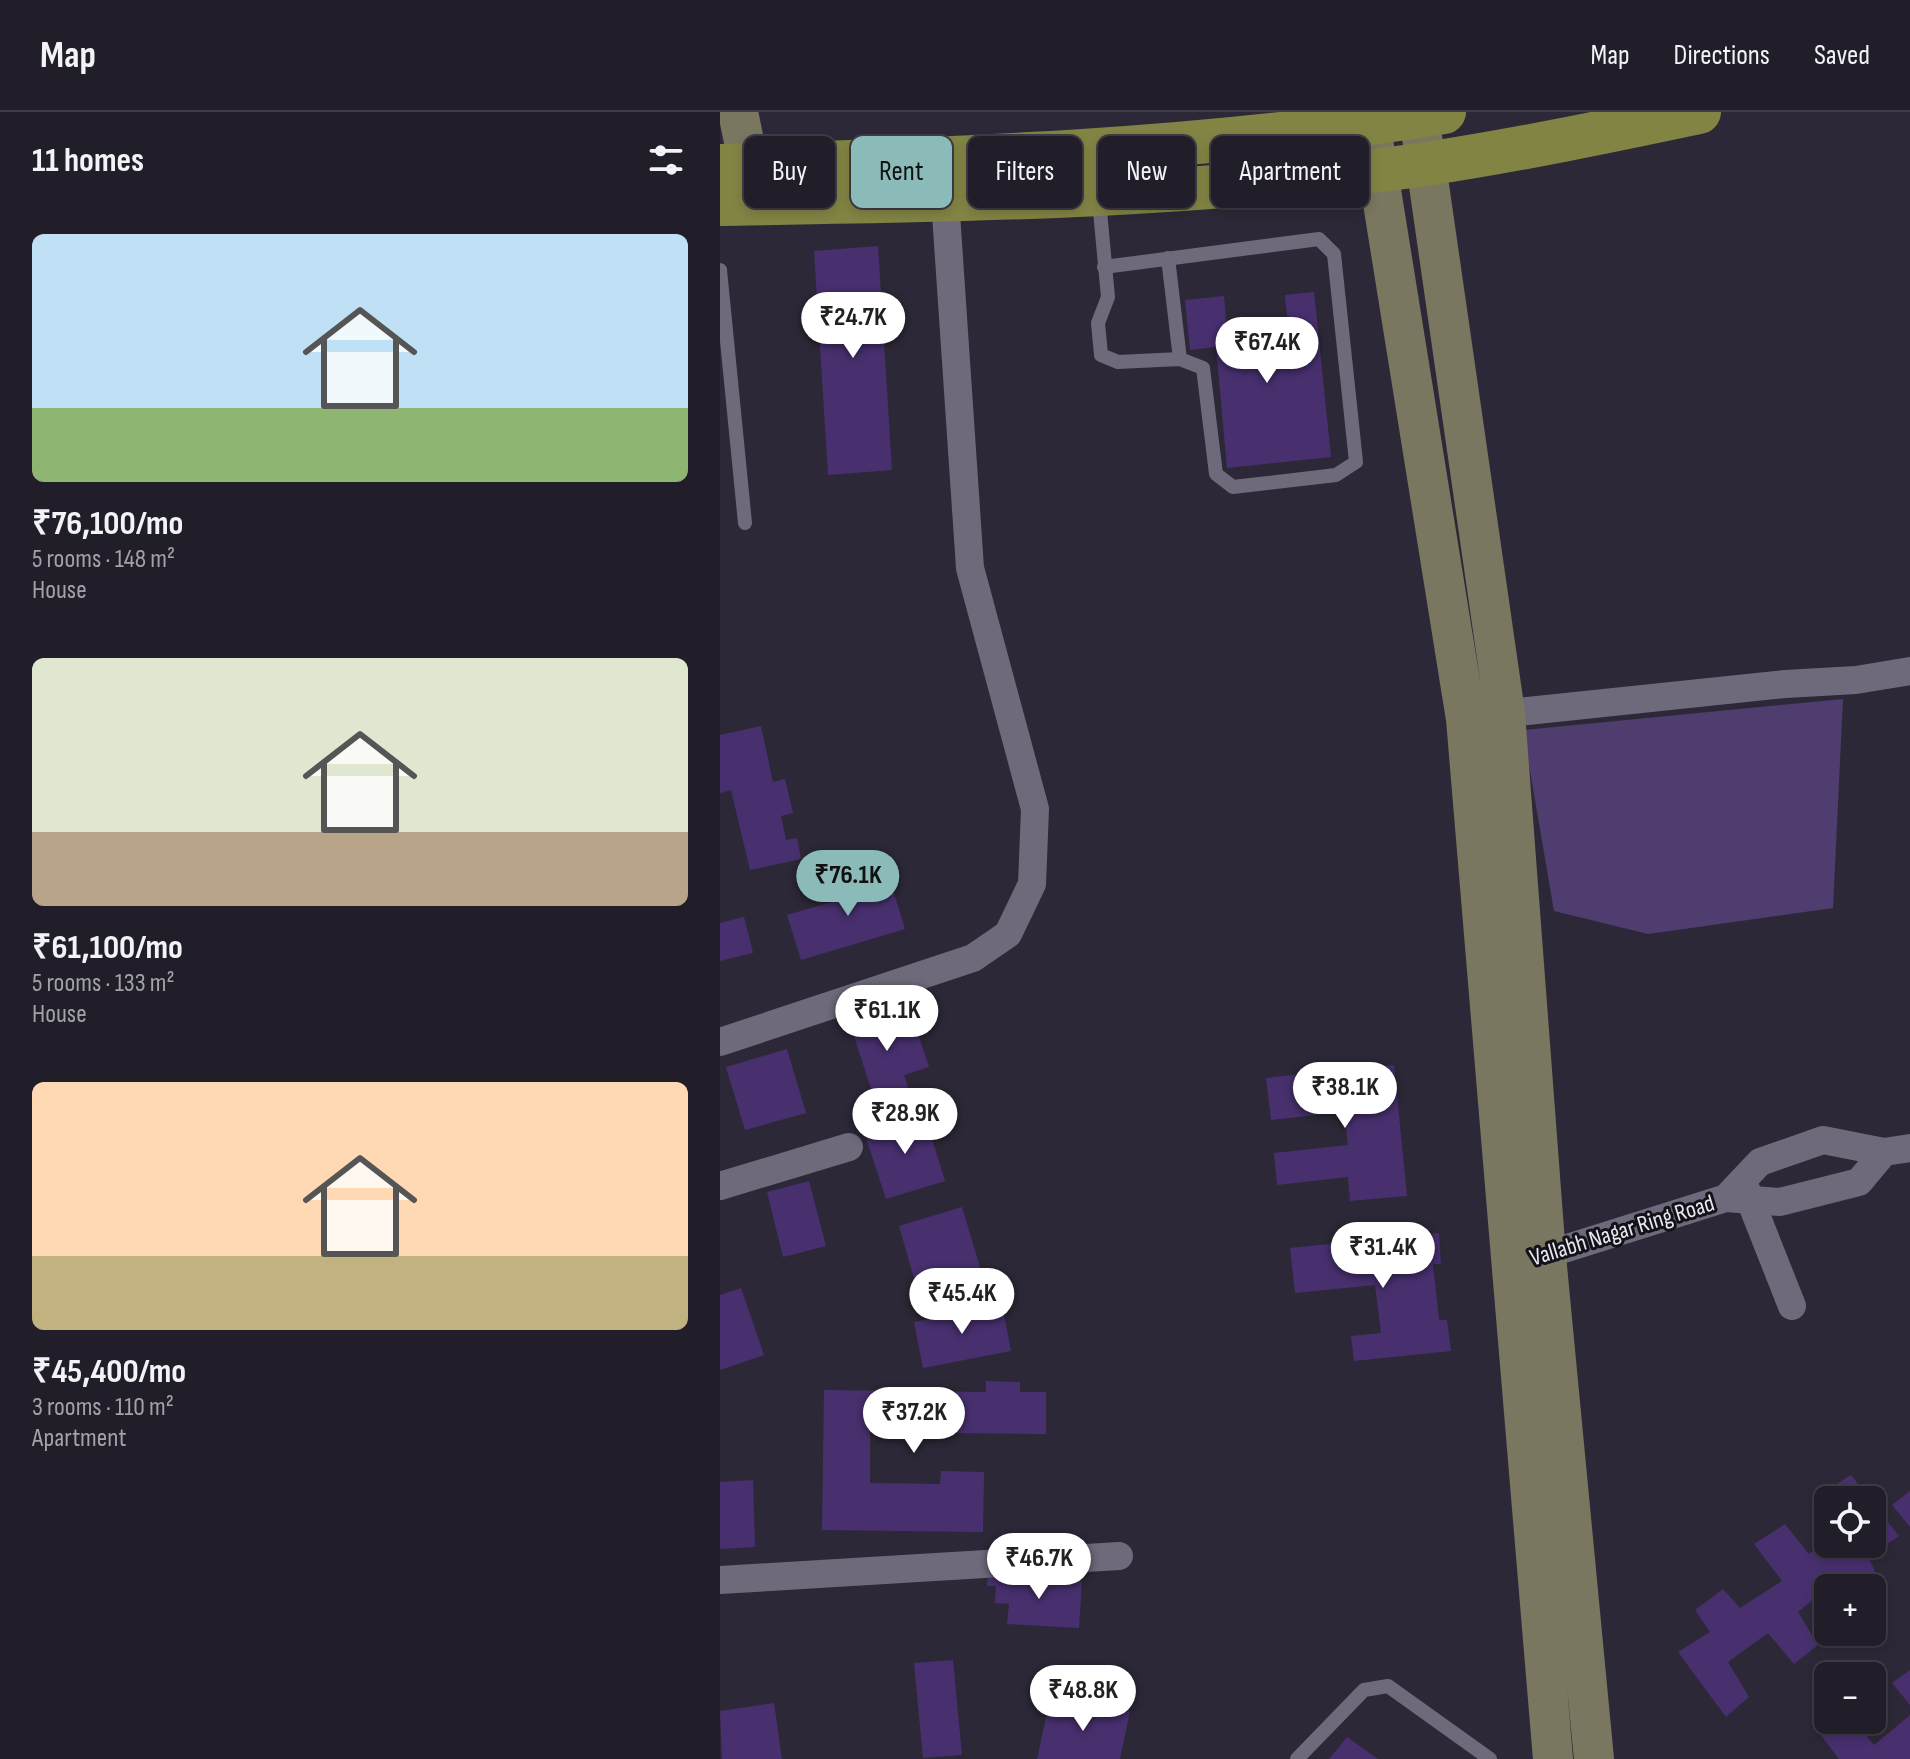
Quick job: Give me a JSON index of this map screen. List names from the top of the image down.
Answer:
{
  "streets": {
    "street": ["Vallabh Nagar Ring Road"]
  },
  "page": {
    "header": "Map",
    "nav": ["Map", "Directions", "Saved"],
    "heading": "11 homes",
    "chip": [
      "Buy",
      "Rent",
      "Filters",
      "New",
      "Apartment"
    ],
    "list": [
      {
        "name": "₹76,100/mo",
        "note": "5 rooms · 148 m² · House"
      },
      {
        "name": "₹61,100/mo",
        "note": "5 rooms · 133 m² · House"
      },
      {
        "name": "₹45,400/mo",
        "note": "3 rooms · 110 m² · Apartment"
      }
    ],
    "price": [
      "₹24.7K",
      "₹67.4K",
      "₹76.1K",
      "₹61.1K",
      "₹38.1K",
      "₹28.9K",
      "₹31.4K",
      "₹45.4K",
      "₹37.2K",
      "₹46.7K",
      "₹48.8K"
    ],
    "map_buttons": ["+", "−"]
  }
}
